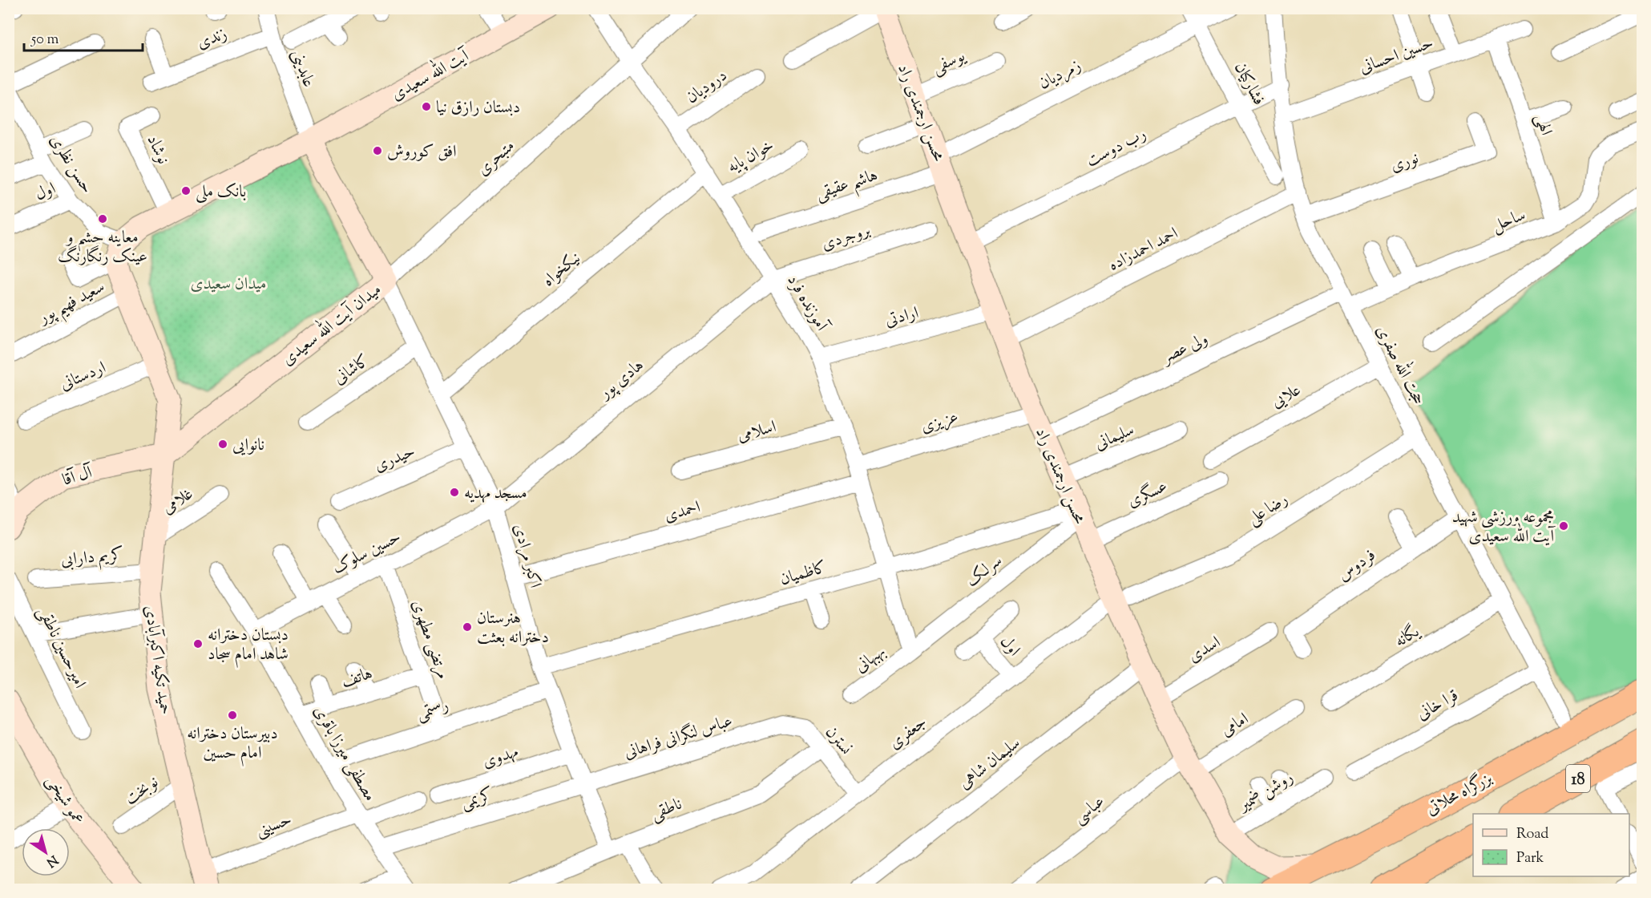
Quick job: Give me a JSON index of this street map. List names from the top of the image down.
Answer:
{
  "streets": {
    "highway": ["18", "بزرگراه محلاتی"],
    "main road": [
      "آیت الله سعیدی",
      "محسن ارجمندی راد",
      "میدان آیت الله سعیدی",
      "آل آقا",
      "حمید تکیه اکبرآبادی",
      "عمو شیخی"
    ],
    "street": [
      "زندی",
      "حسین احسانی",
      "یوسفی",
      "عابدینی",
      "زمردیان",
      "فشارکیان",
      "درودیان",
      "الهی",
      "رب دوست",
      "نوشاد",
      "خوان پایه",
      "متبحری",
      "نوری",
      "حسن نظری",
      "هاشم عقیقی",
      "اول",
      "ساحل",
      "بروجردی",
      "احمد احمدزاده",
      "نیکخواه",
      "سعید فهیم پور",
      "آموزنده فرد",
      "ارادتی",
      "ولی عصر",
      "حجت الله صفری",
      "کاشانی",
      "اردستانی",
      "هادی پور",
      "علایی",
      "عزیزی",
      "اسلامی",
      "سلیمانی",
      "حیدری",
      "عسگری",
      "غلامی",
      "رضا علی",
      "احمدی",
      "حسین سلوک",
      "اکبر مرادی",
      "کریم دارابی",
      "فردوس",
      "سرلک",
      "کاظمیان",
      "یگانه",
      "مرتضی مطهری",
      "امیرحسین ناطقی",
      "اسدی",
      "بهبهانی",
      "هاتف",
      "قرا خانی",
      "رستمی",
      "امامی",
      "جعفری",
      "عباس لنگرانی فراهانی",
      "نسترن",
      "مصطفی میرزا باقری",
      "مهدوی",
      "سلیمان شاهی",
      "نوبخت",
      "روشن ضمیر",
      "کریمی",
      "ناطقی",
      "عباسی",
      "حسینی"
    ]
  },
  "crossings": [
    ["زندی", "عابدینی"],
    ["حسین احسانی", "الهی"],
    ["حسین احسانی", "حجت الله صفری"],
    ["یوسفی", "محسن ارجمندی راد"],
    ["عابدینی", "آیت الله سعیدی"],
    ["عابدینی", "میدان آیت الله سعیدی"],
    ["زمردیان", "فشارکیان"],
    ["زمردیان", "محسن ارجمندی راد"],
    ["زمردیان", "هاشم عقیقی"],
    ["آیت الله سعیدی", "میدان آیت الله سعیدی"],
    ["فشارکیان", "رب دوست"],
    ["درودیان", "آموزنده فرد"],
    ["محسن ارجمندی راد", "رب دوست"],
    ["محسن ارجمندی راد", "هاشم عقیقی"],
    ["محسن ارجمندی راد", "احمد احمدزاده"],
    ["محسن ارجمندی راد", "ارادتی"],
    ["محسن ارجمندی راد", "ولی عصر"],
    ["محسن ارجمندی راد", "عزیزی"],
    ["محسن ارجمندی راد", "سلیمانی"],
    ["محسن ارجمندی راد", "عسگری"],
    ["محسن ارجمندی راد", "رضا علی"],
    ["محسن ارجمندی راد", "سرلک"],
    ["محسن ارجمندی راد", "کاظمیان"],
    ["محسن ارجمندی راد", "اسدی"],
    ["محسن ارجمندی راد", "امامی"],
    ["محسن ارجمندی راد", "جعفری"],
    ["محسن ارجمندی راد", "سلیمان شاهی"],
    ["محسن ارجمندی راد", "روشن ضمیر"],
    ["محسن ارجمندی راد", "بزرگراه محلاتی"],
    ["محسن ارجمندی راد", "عباسی"],
    ["الهی", "ساحل"],
    ["رب دوست", "حجت الله صفری"],
    ["خوان پایه", "آموزنده فرد"],
    ["متبحری", "آموزنده فرد"],
    ["متبحری", "میدان آیت الله سعیدی"],
    ["متبحری", "اکبر مرادی"],
    ["نوری", "حجت الله صفری"],
    ["حسن نظری", "اول"],
    ["اول", "جعفری"],
    ["ساحل", "ولی عصر"],
    ["ساحل", "حجت الله صفری"],
    ["بروجردی", "آموزنده فرد"],
    ["بروجردی", "هادی پور"],
    ["احمد احمدزاده", "حجت الله صفری"],
    ["نیکخواه", "آموزنده فرد"],
    ["نیکخواه", "اکبر مرادی"],
    ["آموزنده فرد", "ارادتی"],
    ["آموزنده فرد", "هادی پور"],
    ["آموزنده فرد", "عزیزی"],
    ["آموزنده فرد", "اسلامی"],
    ["آموزنده فرد", "احمدی"],
    ["آموزنده فرد", "سرلک"],
    ["آموزنده فرد", "کاظمیان"],
    ["آموزنده فرد", "بهبهانی"],
    ["میدان آیت الله سعیدی", "آل آقا"],
    ["میدان آیت الله سعیدی", "اکبر مرادی"],
    ["میدان آیت الله سعیدی", "حمید تکیه اکبرآبادی"],
    ["ولی عصر", "حجت الله صفری"],
    ["حجت الله صفری", "علایی"],
    ["حجت الله صفری", "رضا علی"],
    ["حجت الله صفری", "فردوس"],
    ["حجت الله صفری", "یگانه"],
    ["حجت الله صفری", "قرا خانی"],
    ["کاشانی", "اکبر مرادی"],
    ["هادی پور", "حسین سلوک"],
    ["هادی پور", "اکبر مرادی"],
    ["عزیزی", "احمدی"],
    ["حیدری", "اکبر مرادی"],
    ["آل آقا", "حمید تکیه اکبرآبادی"],
    ["غلامی", "حمید تکیه اکبرآبادی"],
    ["رضا علی", "جعفری"],
    ["احمدی", "اکبر مرادی"],
    ["حسین سلوک", "اکبر مرادی"],
    ["حسین سلوک", "مرتضی مطهری"],
    ["حسین سلوک", "مصطفی میرزا باقری"],
    ["اکبر مرادی", "کاظمیان"],
    ["اکبر مرادی", "رستمی"],
    ["اکبر مرادی", "عباس لنگرانی فراهانی"],
    ["اکبر مرادی", "مهدوی"],
    ["اکبر مرادی", "کریمی"],
    ["اکبر مرادی", "ناطقی"],
    ["کریم دارابی", "حمید تکیه اکبرآبادی"],
    ["سرلک", "کاظمیان"],
    ["سرلک", "بهبهانی"],
    ["مرتضی مطهری", "هاتف"],
    ["مرتضی مطهری", "رستمی"],
    ["حمید تکیه اکبرآبادی", "نوبخت"],
    ["حمید تکیه اکبرآبادی", "حسینی"],
    ["هاتف", "مصطفی میرزا باقری"],
    ["رستمی", "مصطفی میرزا باقری"],
    ["امامی", "عباسی"],
    ["جعفری", "نسترن"],
    ["عباس لنگرانی فراهانی", "نسترن"],
    ["عباس لنگرانی فراهانی", "کریمی"],
    ["نسترن", "ناطقی"],
    ["مصطفی میرزا باقری", "کریمی"],
    ["مصطفی میرزا باقری", "حسینی"]
  ],
  "parks": ["میدان سعیدی"],
  "places": [
    "دبستان رازق نیا",
    "افق کوروش",
    "بانک ملی",
    "معاینه چشم و عینک رنگارنگ",
    "نانوایی",
    "مسجد مهدیه",
    "مجموعه ورزشی شهید آیت‌ الله سعیدی",
    "هنرستان دخترانه بعثت",
    "دبستان دخترانه شاهد امام سجاد",
    "دبیرستان دخترانه امام حسین"
  ],
  "legend": ["Road", "Park"],
  "scale_bar": "50 m",
  "north": "bottom right"
}
